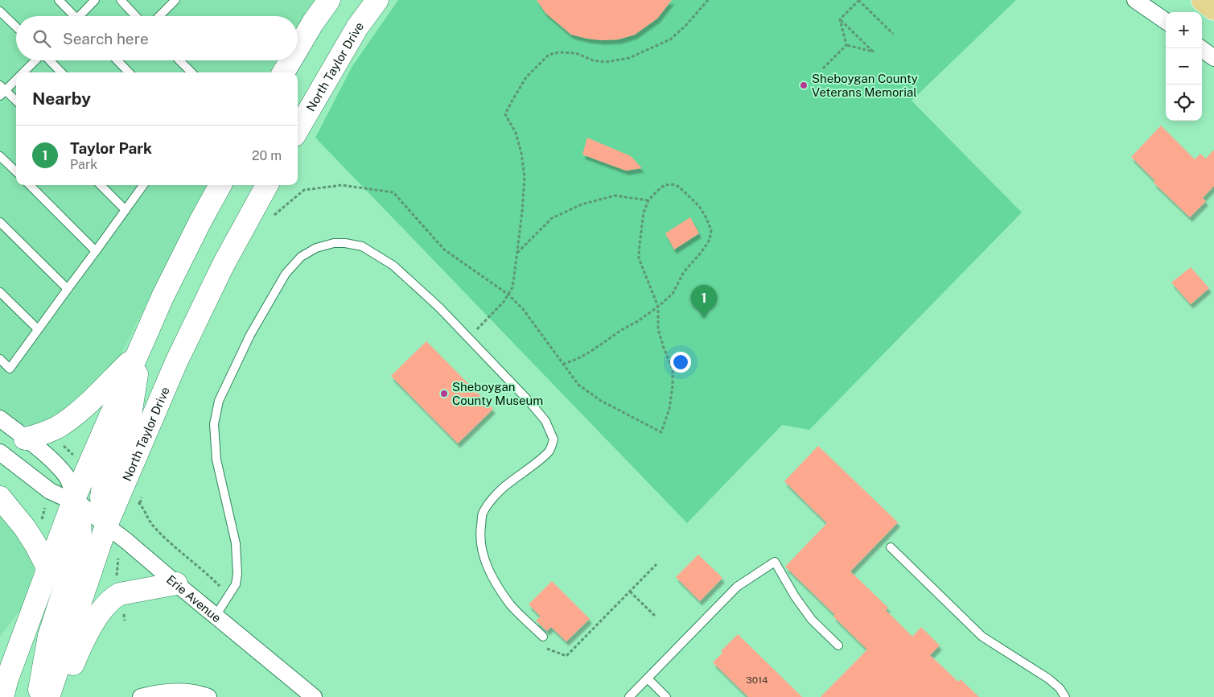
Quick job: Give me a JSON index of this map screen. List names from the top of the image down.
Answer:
{
  "streets": {
    "main road": ["North Taylor Drive"],
    "street": ["Erie Avenue"]
  },
  "crossings": [
    ["North Taylor Drive", "Erie Avenue"]
  ],
  "places": ["Sheboygan County Veterans Memorial", "Sheboygan County Museum"],
  "house_numbers": ["3014"],
  "page": {
    "map_buttons": ["+", "−"],
    "search": "Search here",
    "heading": "Nearby",
    "list": [
      {
        "mark": "1",
        "name": "Taylor Park",
        "note": "Park",
        "value": "20 m"
      }
    ],
    "pins": "1"
  }
}
